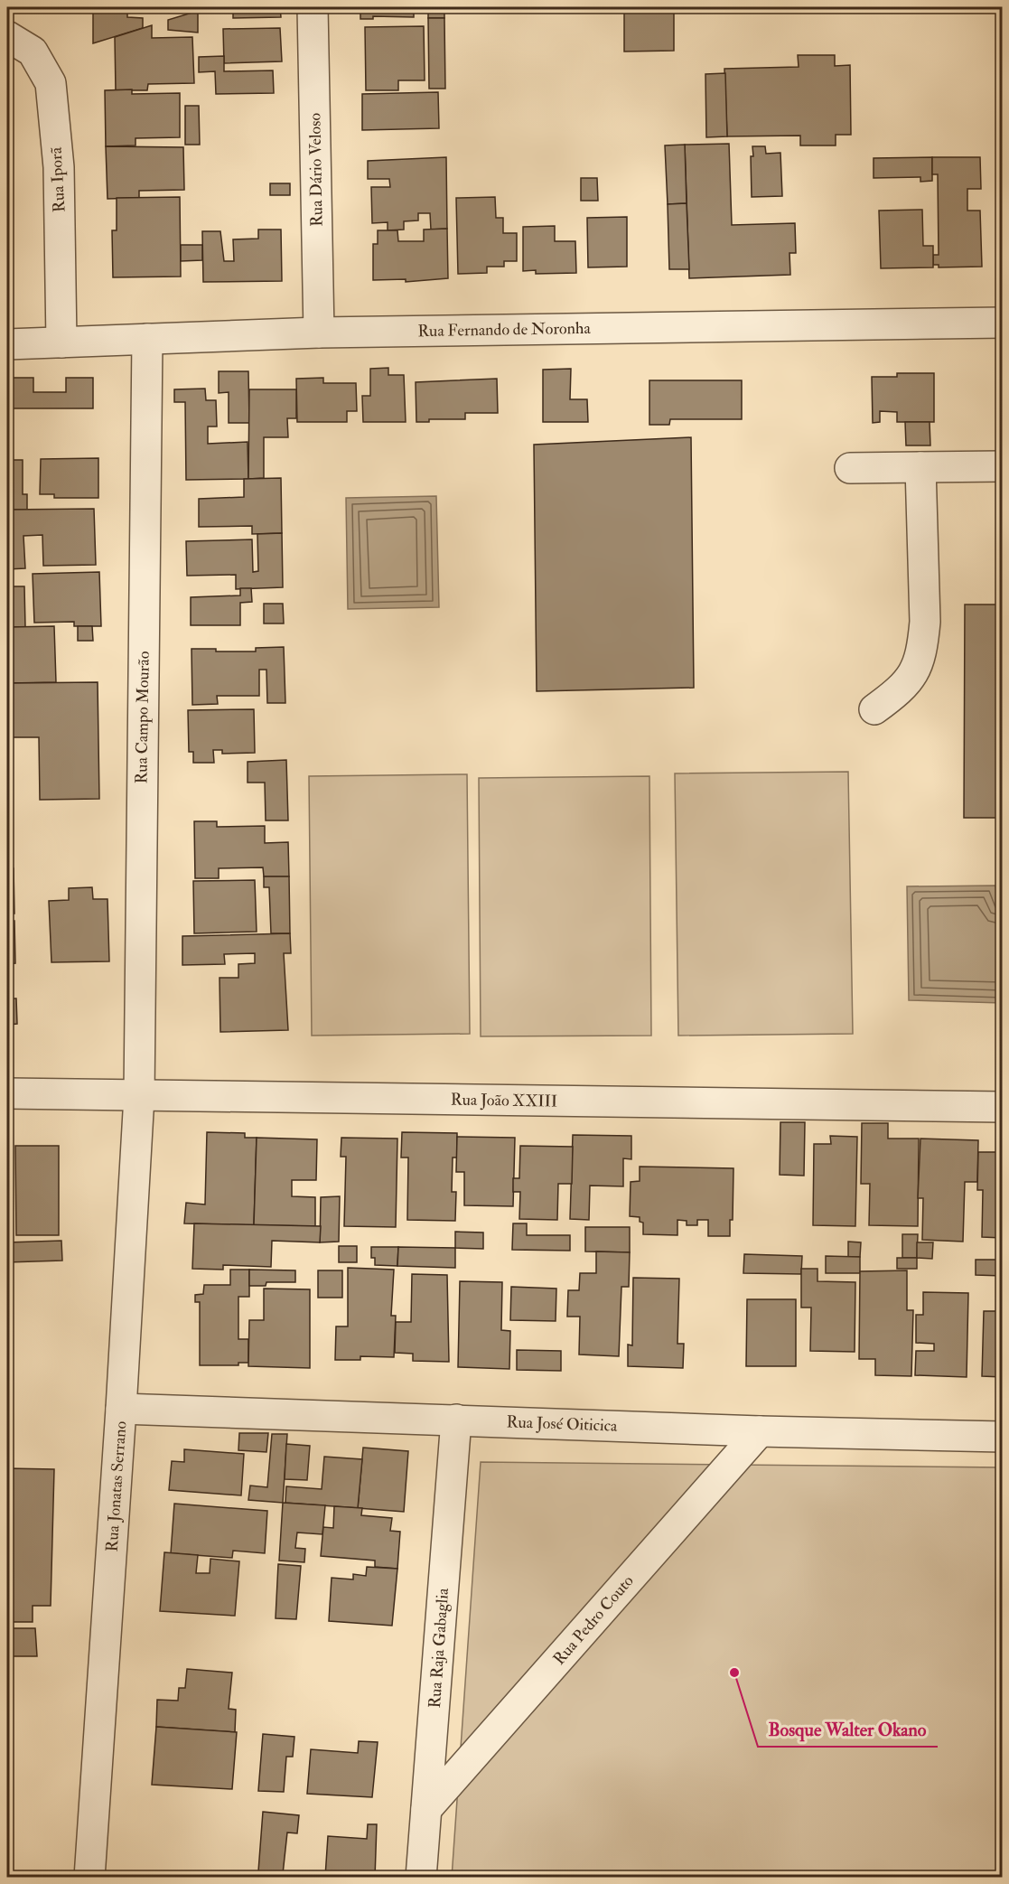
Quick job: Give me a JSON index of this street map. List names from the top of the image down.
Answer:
{
  "streets": {
    "street": [
      "Rua Dário Veloso",
      "Rua Iporã",
      "Rua Fernando de Noronha",
      "Rua Campo Mourão",
      "Rua João XXIII",
      "Rua José Oiticica",
      "Rua Jonatas Serrano",
      "Rua Pedro Couto",
      "Rua Raja Gabaglia"
    ]
  },
  "crossings": [
    ["Rua Dário Veloso", "Rua Fernando de Noronha"],
    ["Rua Iporã", "Rua Fernando de Noronha"],
    ["Rua Fernando de Noronha", "Rua Campo Mourão"],
    ["Rua Campo Mourão", "Rua João XXIII"],
    ["Rua Campo Mourão", "Rua Jonatas Serrano"],
    ["Rua João XXIII", "Rua Jonatas Serrano"],
    ["Rua José Oiticica", "Rua Jonatas Serrano"],
    ["Rua José Oiticica", "Rua Pedro Couto"],
    ["Rua José Oiticica", "Rua Raja Gabaglia"],
    ["Rua Pedro Couto", "Rua Raja Gabaglia"]
  ],
  "places": ["Bosque Walter Okano"]
}
